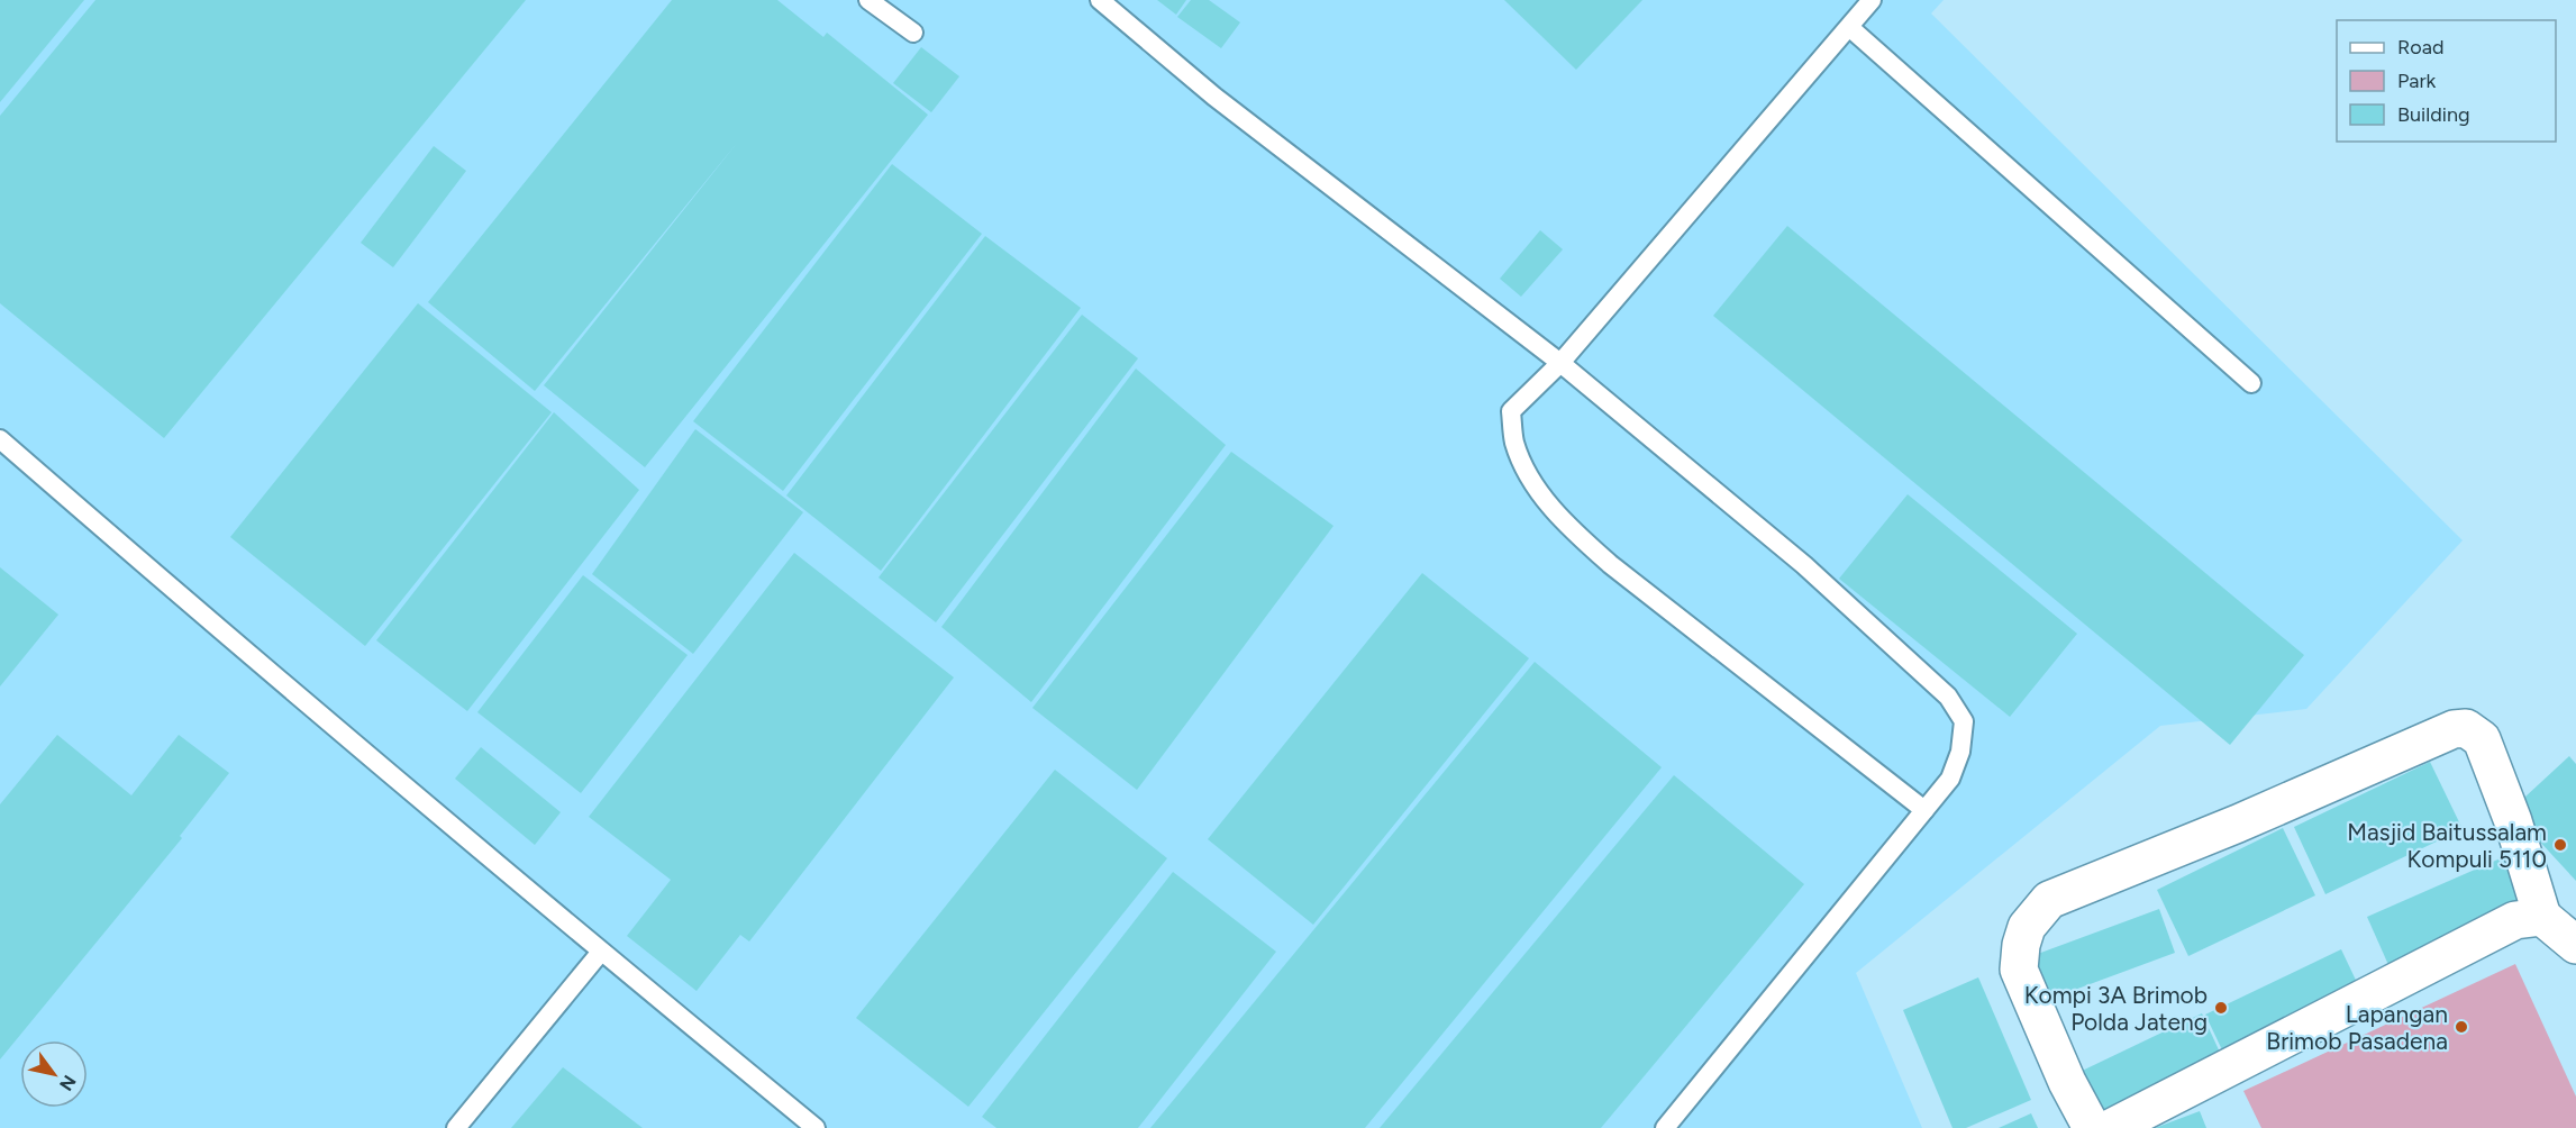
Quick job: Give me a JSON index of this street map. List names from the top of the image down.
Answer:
{
  "places": ["Masjid Baitussalam Kompuli 5110", "Kompi 3A Brimob Polda Jateng", "Lapangan Brimob Pasadena"],
  "legend": ["Road", "Park", "Building"],
  "north": "bottom right"
}
